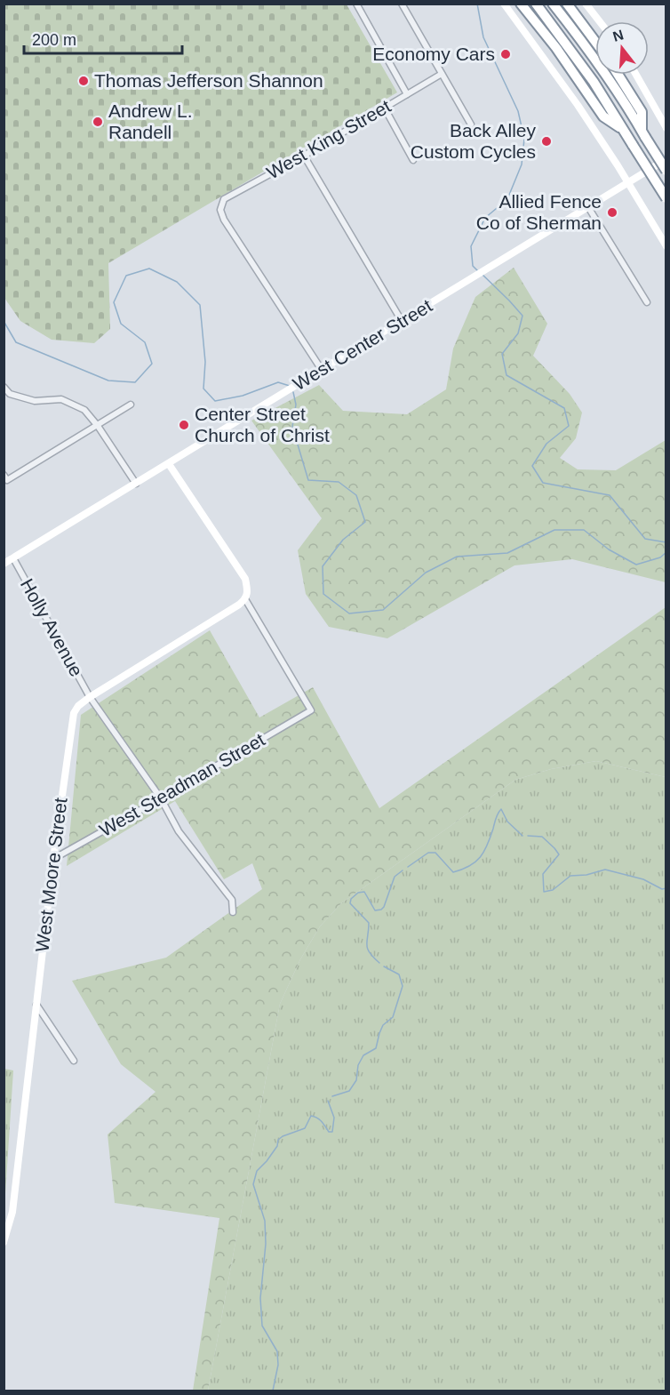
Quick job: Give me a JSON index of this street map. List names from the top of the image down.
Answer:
{
  "streets": {
    "street": [
      "West King Street",
      "West Center Street",
      "Holly Avenue",
      "West Steadman Street",
      "West Moore Street"
    ]
  },
  "crossings": [
    ["West King Street", "West Center Street"],
    ["West Center Street", "Holly Avenue"],
    ["Holly Avenue", "West Steadman Street"],
    ["Holly Avenue", "West Moore Street"],
    ["West Steadman Street", "West Moore Street"]
  ],
  "places": [
    "Economy Cars",
    "Thomas Jefferson Shannon",
    "Andrew L. Randell",
    "Back Alley Custom Cycles",
    "Allied Fence Co of Sherman",
    "Center Street Church of Christ"
  ],
  "scale_bar": "200 m",
  "north": "top"
}
